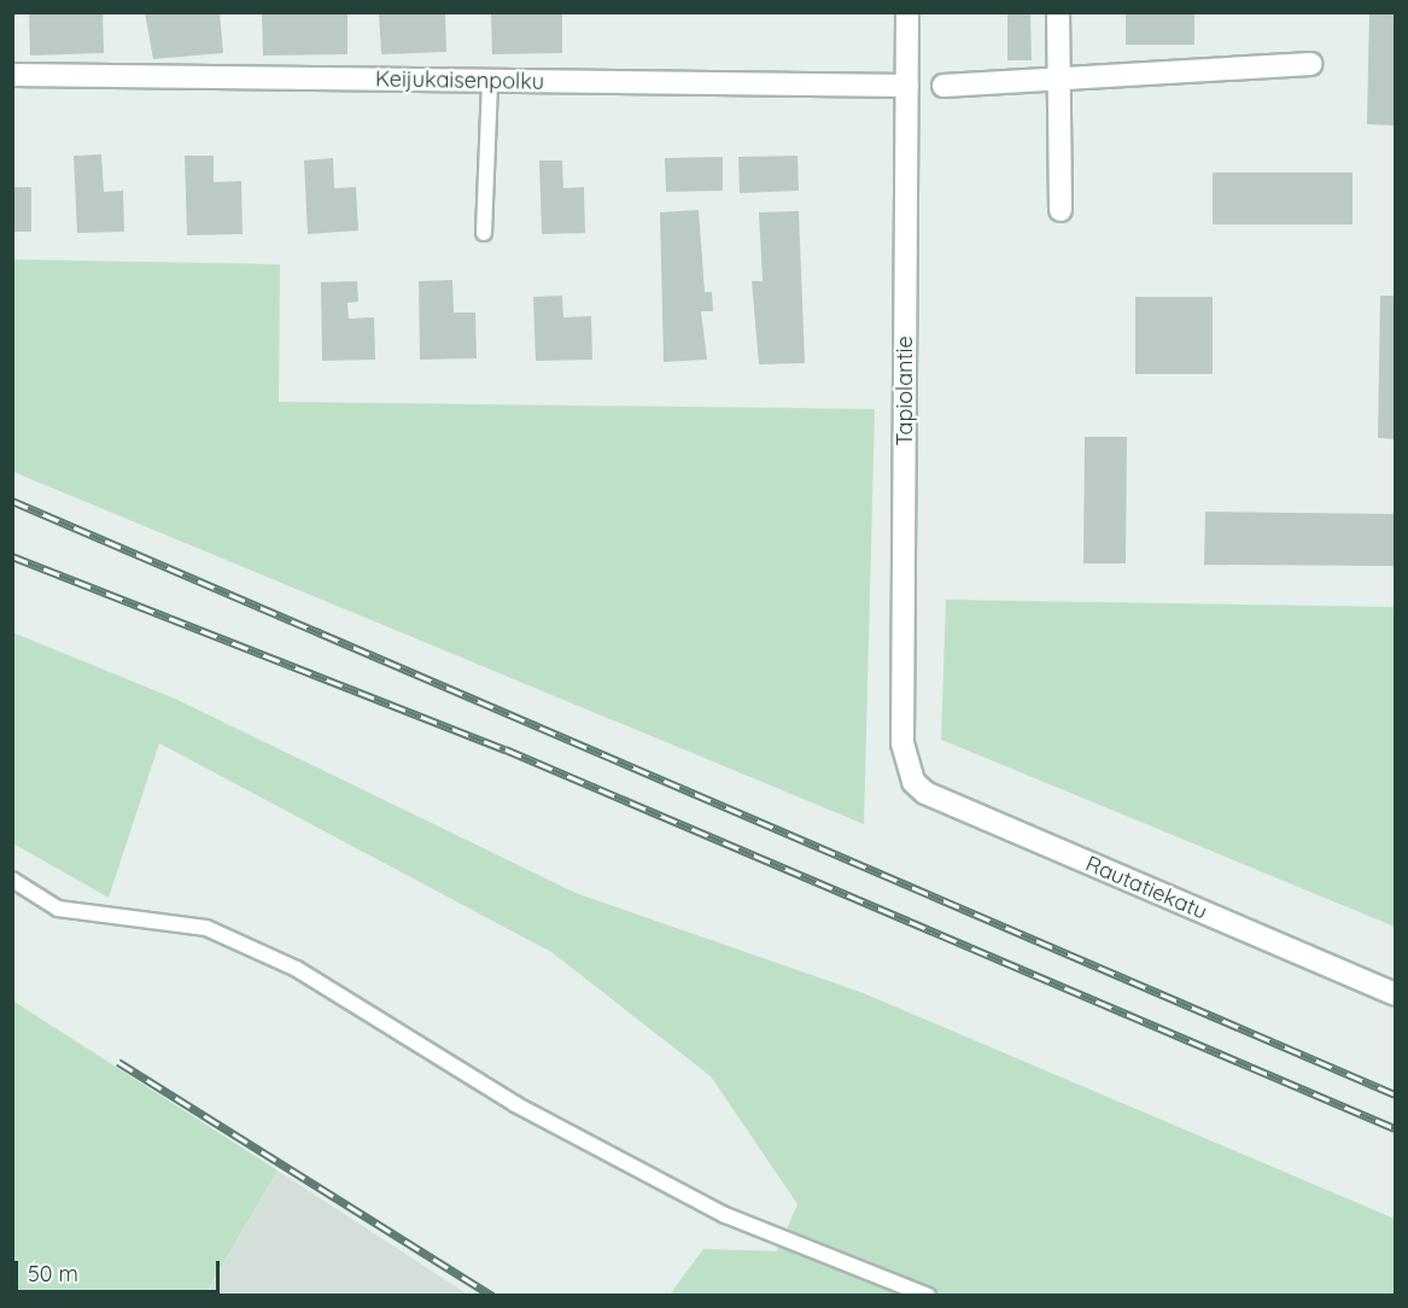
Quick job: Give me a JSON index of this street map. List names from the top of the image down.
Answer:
{
  "streets": {
    "street": ["Keijukaisenpolku", "Tapiolantie", "Rautatiekatu"]
  },
  "crossings": [
    ["Keijukaisenpolku", "Tapiolantie"],
    ["Tapiolantie", "Rautatiekatu"]
  ],
  "scale_bar": "50 m"
}
